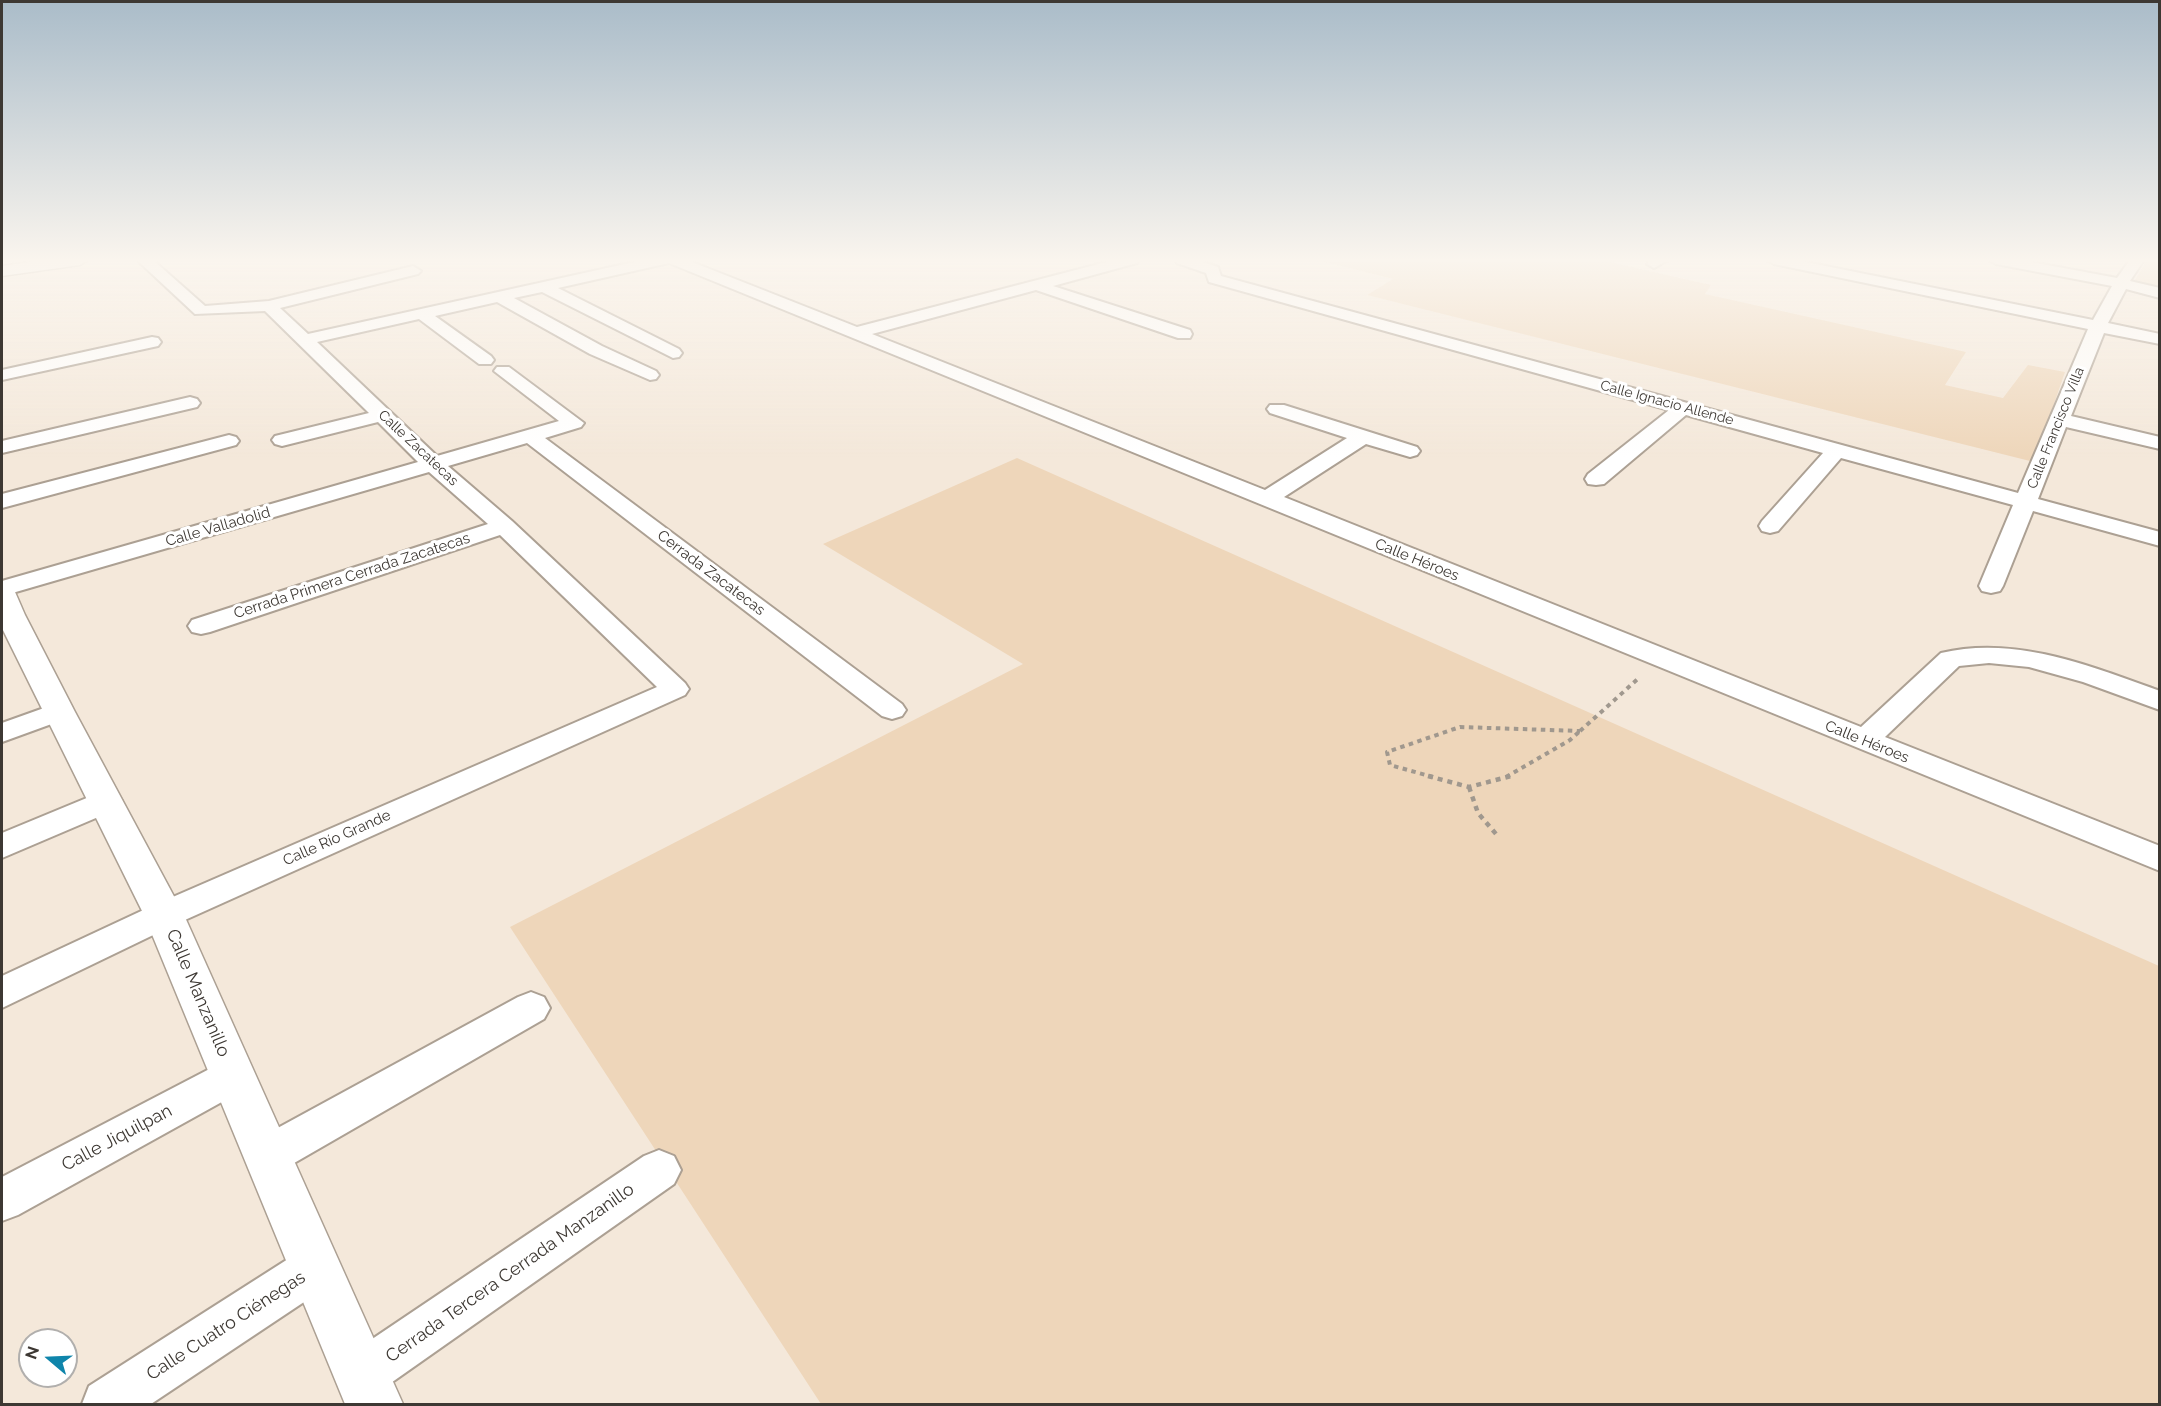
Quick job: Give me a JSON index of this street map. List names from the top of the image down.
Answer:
{
  "streets": {
    "street": [
      "Calle Ignacio Allende",
      "Calle Francisco Villa",
      "Calle Zacatecas",
      "Calle Valladolid",
      "Calle Héroes",
      "Cerrada Zacatecas",
      "Cerrada Primera Cerrada Zacatecas",
      "Calle Río Grande",
      "Calle Manzanillo",
      "Calle Jiquilpan",
      "Cerrada Tercera Cerrada Manzanillo",
      "Calle Cuatro Ciénegas"
    ]
  },
  "crossings": [
    ["Calle Ignacio Allende", "Calle Francisco Villa"],
    ["Calle Zacatecas", "Calle Valladolid"],
    ["Calle Zacatecas", "Cerrada Primera Cerrada Zacatecas"],
    ["Calle Zacatecas", "Calle Río Grande"],
    ["Calle Valladolid", "Cerrada Zacatecas"],
    ["Calle Valladolid", "Calle Manzanillo"],
    ["Calle Río Grande", "Calle Manzanillo"],
    ["Calle Manzanillo", "Calle Jiquilpan"],
    ["Calle Manzanillo", "Cerrada Tercera Cerrada Manzanillo"],
    ["Calle Manzanillo", "Calle Cuatro Ciénegas"]
  ],
  "north": "left"
}
